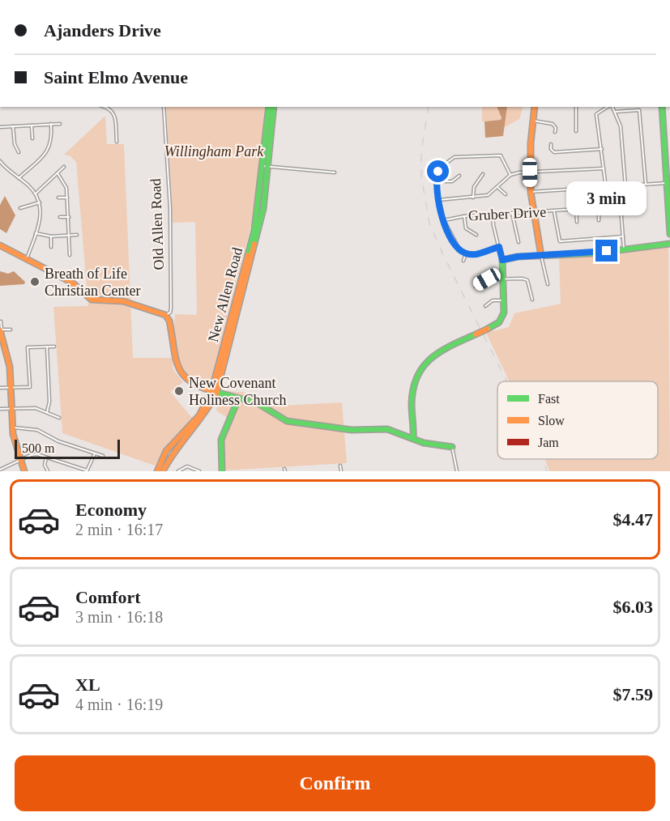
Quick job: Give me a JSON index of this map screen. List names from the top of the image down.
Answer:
{
  "streets": {
    "street": ["Gruber Drive", "Old Allen Road", "New Allen Road"]
  },
  "parks": ["Willingham Park"],
  "places": ["Breath of Life Christian Center", "New Covenant Holiness Church"],
  "legend": ["Fast", "Slow", "Jam"],
  "scale_bar": "500 m",
  "page": {
    "banner": ["Ajanders Drive", "Saint Elmo Avenue"],
    "bubble": "3 min",
    "scale": "500 m",
    "list": [
      {
        "name": "Economy",
        "note": "2 min · 16:17",
        "value": "$4.47"
      },
      {
        "name": "Comfort",
        "note": "3 min · 16:18",
        "value": "$6.03"
      },
      {
        "name": "XL",
        "note": "4 min · 16:19",
        "value": "$7.59"
      }
    ],
    "buttons": "Confirm"
  }
}
